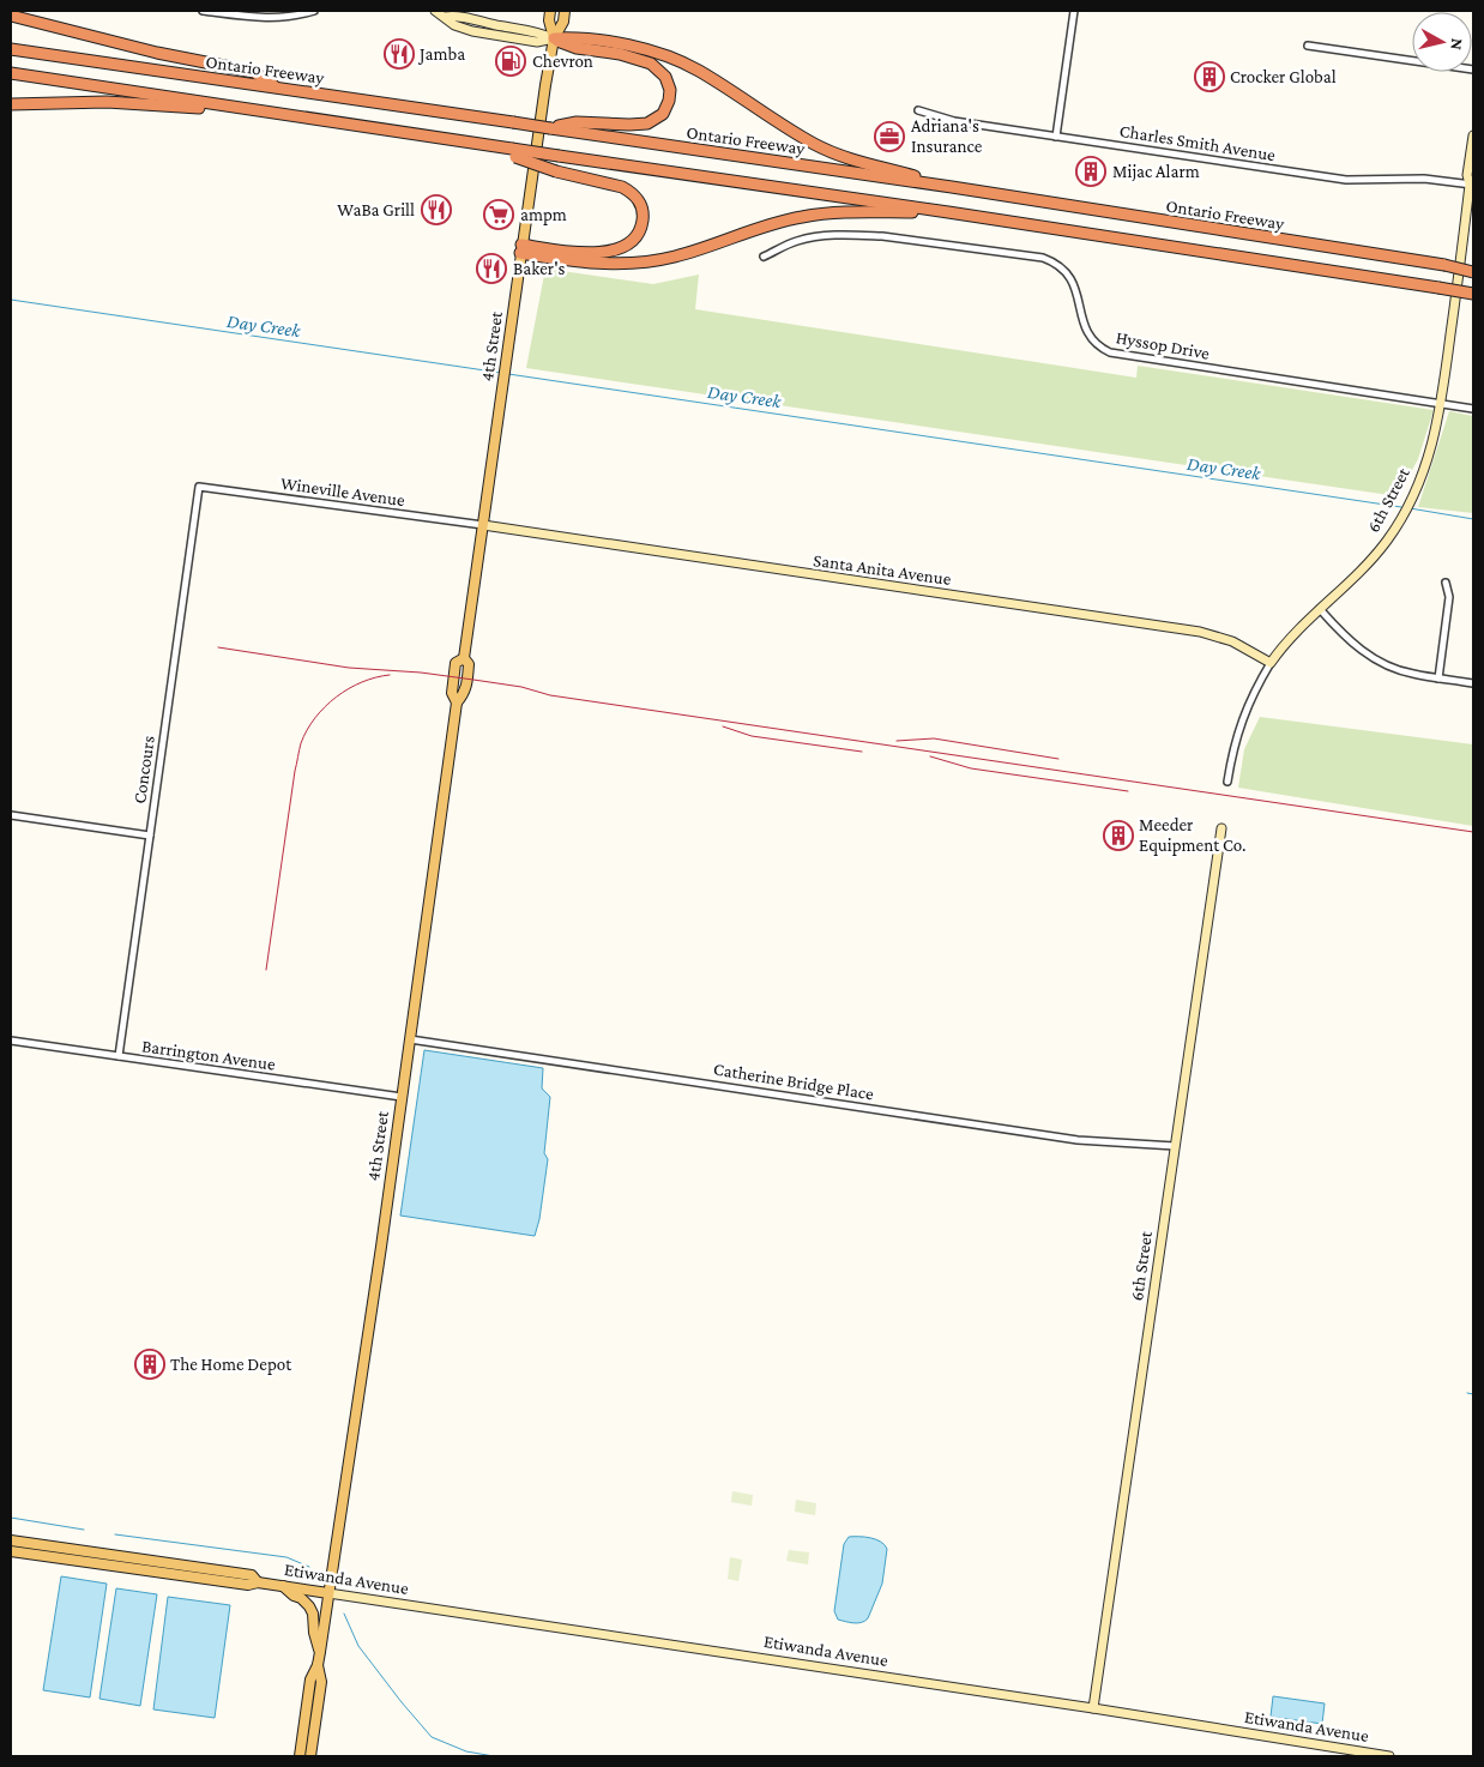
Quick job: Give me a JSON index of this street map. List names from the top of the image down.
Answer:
{
  "streets": {
    "highway": ["Ontario Freeway"],
    "main road": ["4th Street", "Etiwanda Avenue"],
    "street": [
      "Charles Smith Avenue",
      "Hyssop Drive",
      "Wineville Avenue",
      "6th Street",
      "Santa Anita Avenue",
      "Concours",
      "Barrington Avenue",
      "Catherine Bridge Place"
    ]
  },
  "crossings": [
    ["Charles Smith Avenue", "6th Street"],
    ["Hyssop Drive", "6th Street"],
    ["4th Street", "Wineville Avenue"],
    ["4th Street", "Santa Anita Avenue"],
    ["4th Street", "Barrington Avenue"],
    ["4th Street", "Catherine Bridge Place"],
    ["4th Street", "Etiwanda Avenue"],
    ["Wineville Avenue", "Santa Anita Avenue"],
    ["Wineville Avenue", "Concours"],
    ["6th Street", "Santa Anita Avenue"],
    ["6th Street", "Catherine Bridge Place"],
    ["6th Street", "Etiwanda Avenue"],
    ["Concours", "Barrington Avenue"]
  ],
  "water": ["Day Creek"],
  "places": {
    "restaurant": ["Jamba", "WaBa Grill", "Baker's"],
    "fuel station": ["Chevron"],
    "building": [
      "Crocker Global",
      "Mijac Alarm",
      "Meeder Equipment Co.",
      "The Home Depot"
    ],
    "office": ["Adriana's Insurance"],
    "supermarket": ["ampm"]
  },
  "north": "right"
}
